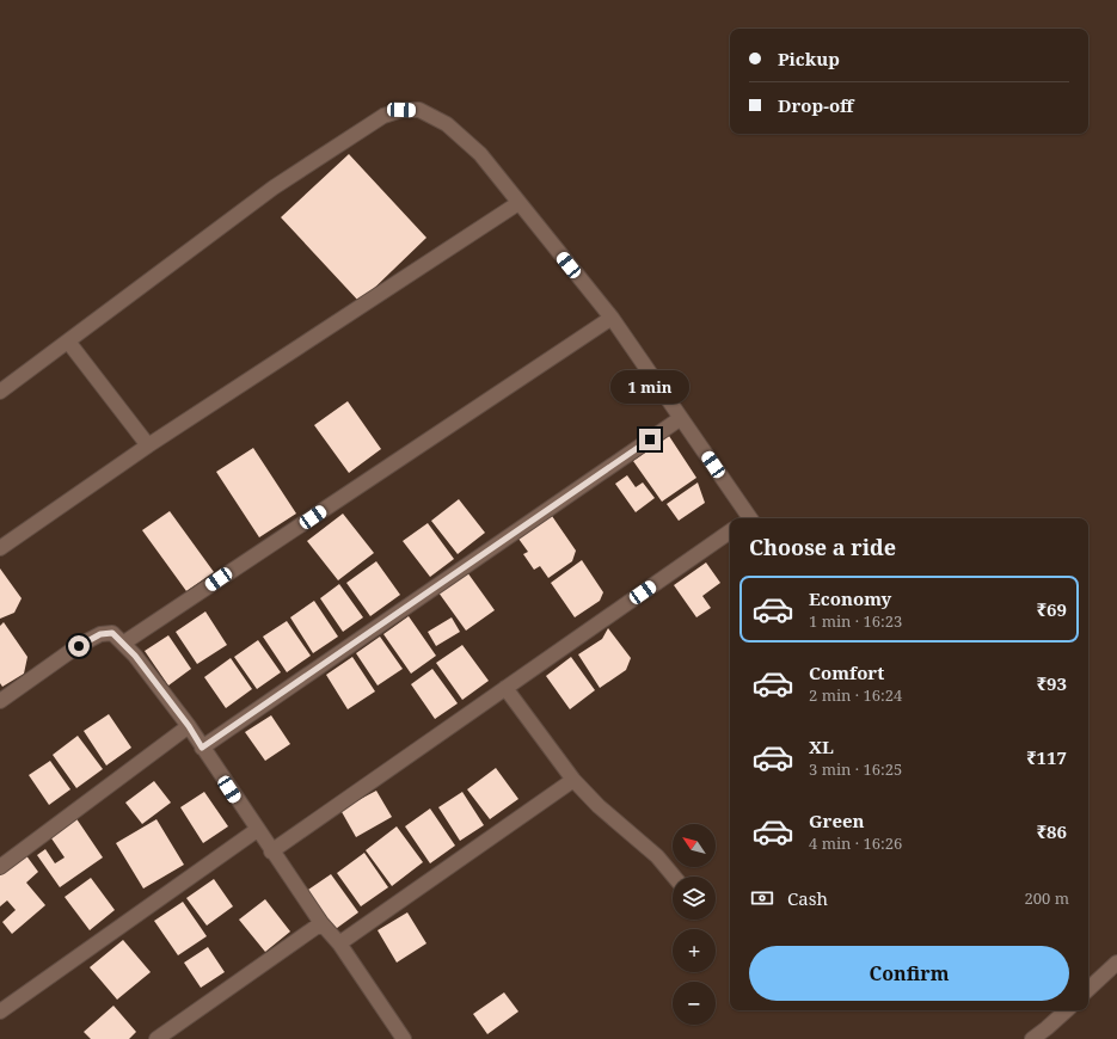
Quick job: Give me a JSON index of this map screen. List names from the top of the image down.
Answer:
{
  "north": "top left",
  "page": {
    "banner": ["Pickup", "Drop-off"],
    "bubble": "1 min",
    "heading": "Choose a ride",
    "list": [
      {
        "name": "Economy",
        "note": "1 min · 16:23",
        "value": "₹69"
      },
      {
        "name": "Comfort",
        "note": "2 min · 16:24",
        "value": "₹93"
      },
      {
        "name": "XL",
        "note": "3 min · 16:25",
        "value": "₹117"
      },
      {
        "name": "Green",
        "note": "4 min · 16:26",
        "value": "₹86"
      }
    ],
    "map_buttons": ["+", "−"],
    "pay": ["Cash", "200 m"],
    "buttons": "Confirm"
  }
}
